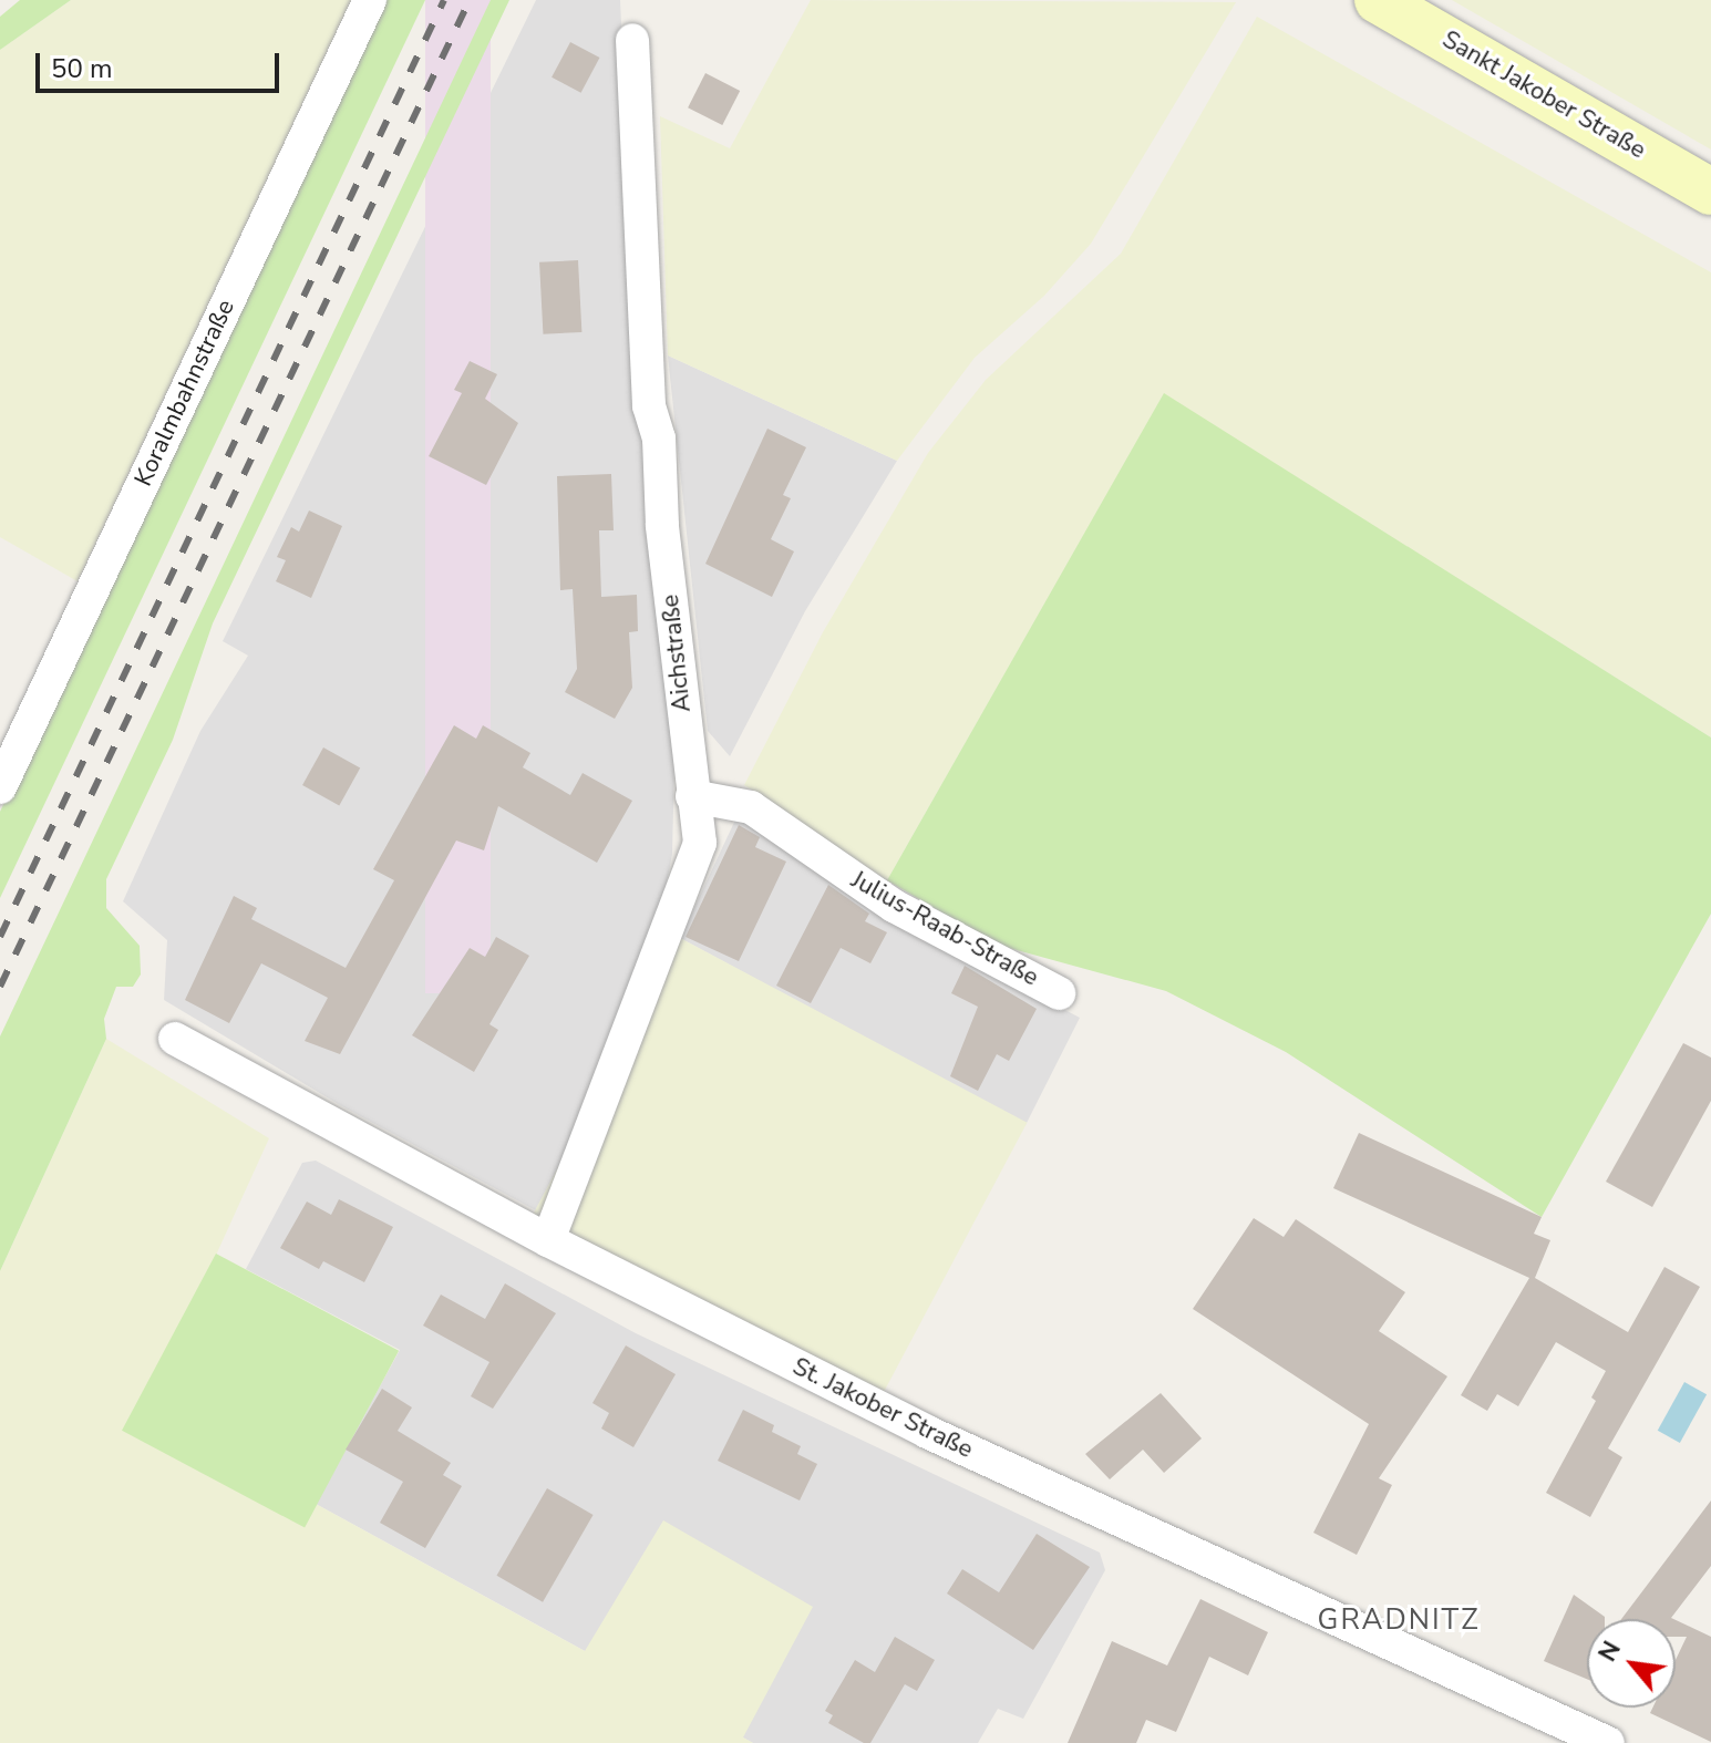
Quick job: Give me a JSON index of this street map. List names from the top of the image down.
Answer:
{
  "streets": {
    "main road": ["Sankt Jakober Straße"],
    "street": [
      "Koralmbahnstraße",
      "Aichstraße",
      "Julius-Raab-Straße",
      "St. Jakober Straße"
    ]
  },
  "crossings": [
    ["Aichstraße", "Julius-Raab-Straße"],
    ["Aichstraße", "St. Jakober Straße"]
  ],
  "districts": ["GRADNITZ"],
  "scale_bar": "50 m",
  "north": "top left"
}
